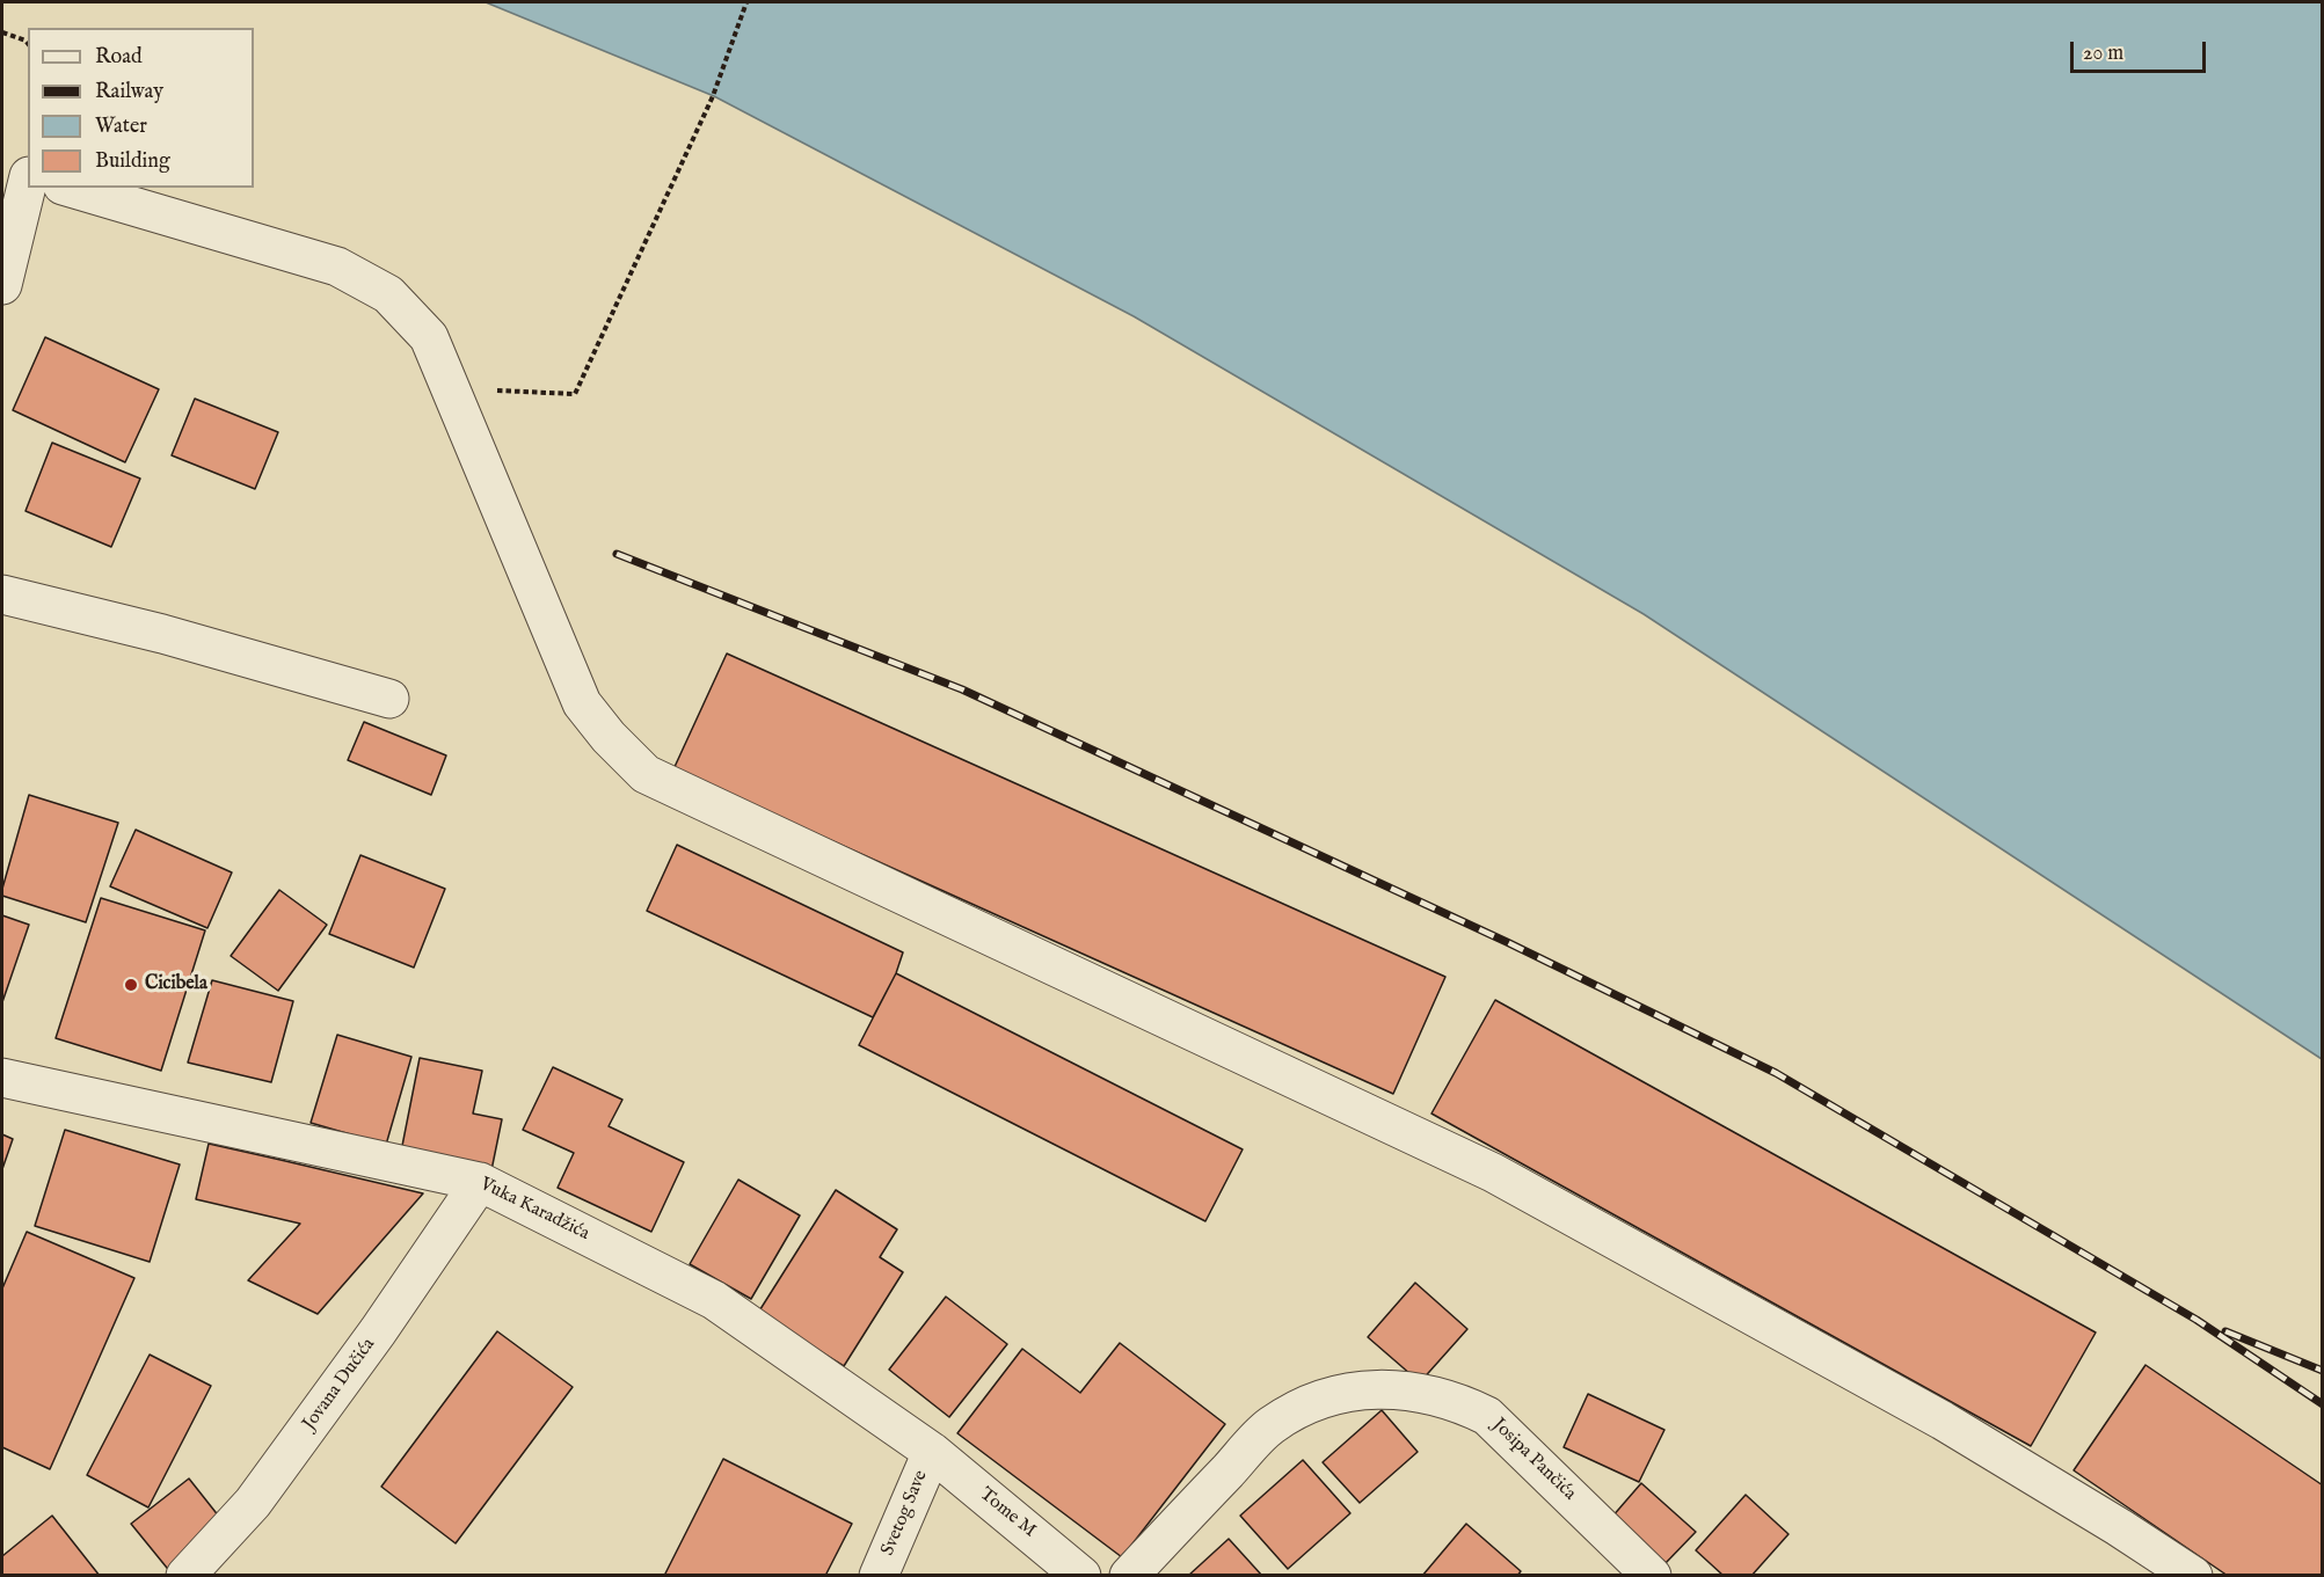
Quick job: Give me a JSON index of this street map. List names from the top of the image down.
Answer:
{
  "streets": {
    "street": [
      "Vuka Karadžića",
      "Jovana Dučića",
      "Josipa Pančića",
      "Svetog Save",
      "Tome M"
    ]
  },
  "crossings": [
    ["Vuka Karadžića", "Jovana Dučića"],
    ["Vuka Karadžića", "Svetog Save"],
    ["Vuka Karadžića", "Tome M"],
    ["Svetog Save", "Tome M"]
  ],
  "places": ["Cicibela"],
  "legend": [
    "Road",
    "Railway",
    "Water",
    "Building"
  ],
  "scale_bar": "20 m"
}
